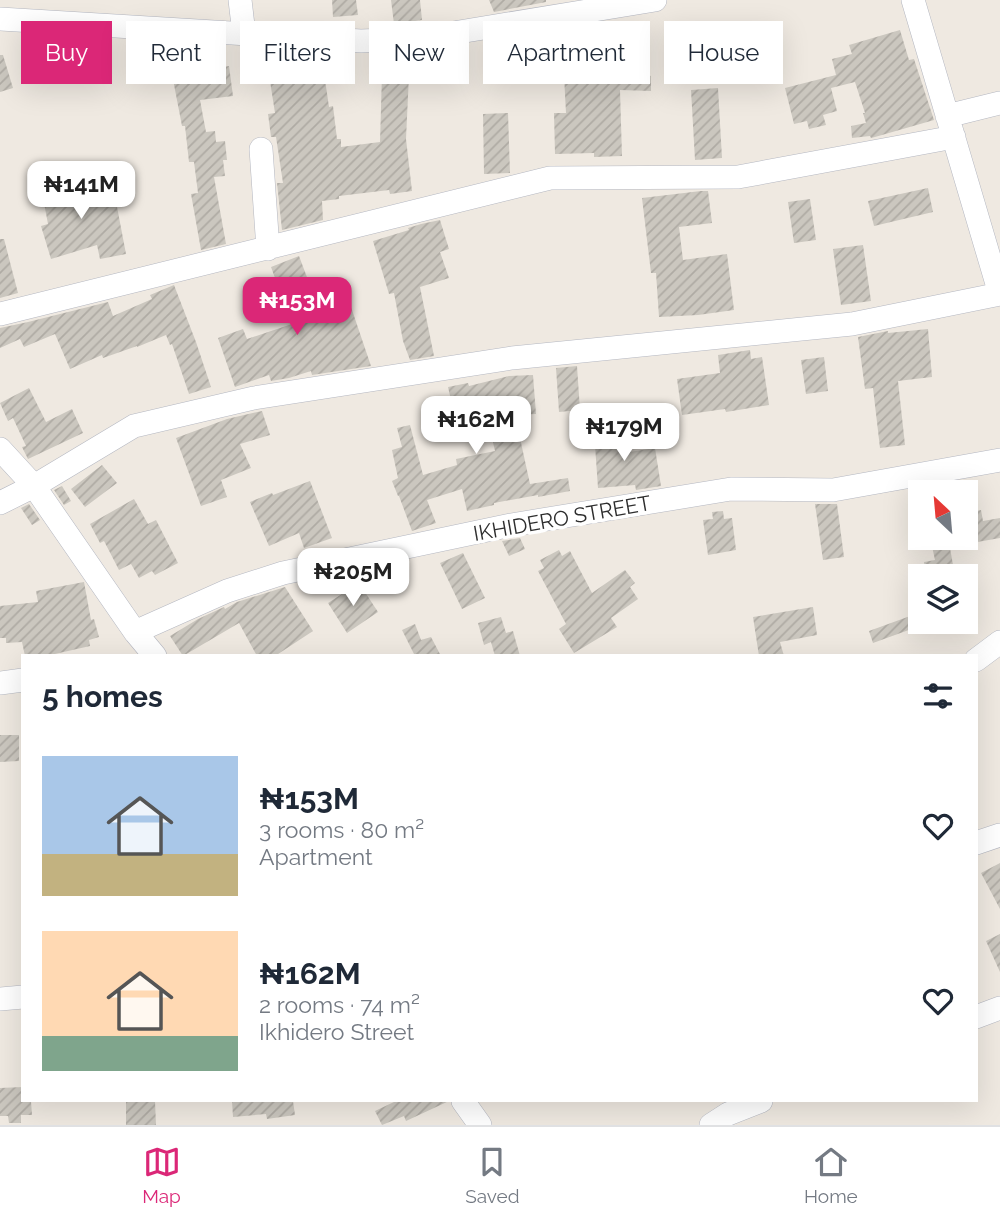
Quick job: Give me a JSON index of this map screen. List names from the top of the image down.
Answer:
{
  "streets": {
    "street": ["IKHIDERO STREET"]
  },
  "north": "top left",
  "page": {
    "chip": [
      "Buy",
      "Rent",
      "Filters",
      "New",
      "Apartment",
      "House"
    ],
    "price": [
      "₦141M",
      "₦153M",
      "₦162M",
      "₦179M",
      "₦205M"
    ],
    "heading": "5 homes",
    "list": [
      {
        "name": "₦153M",
        "note": "3 rooms · 80 m² · Apartment"
      },
      {
        "name": "₦162M",
        "note": "2 rooms · 74 m² · Ikhidero Street"
      }
    ],
    "tabs": ["Map", "Saved", "Home"]
  }
}
